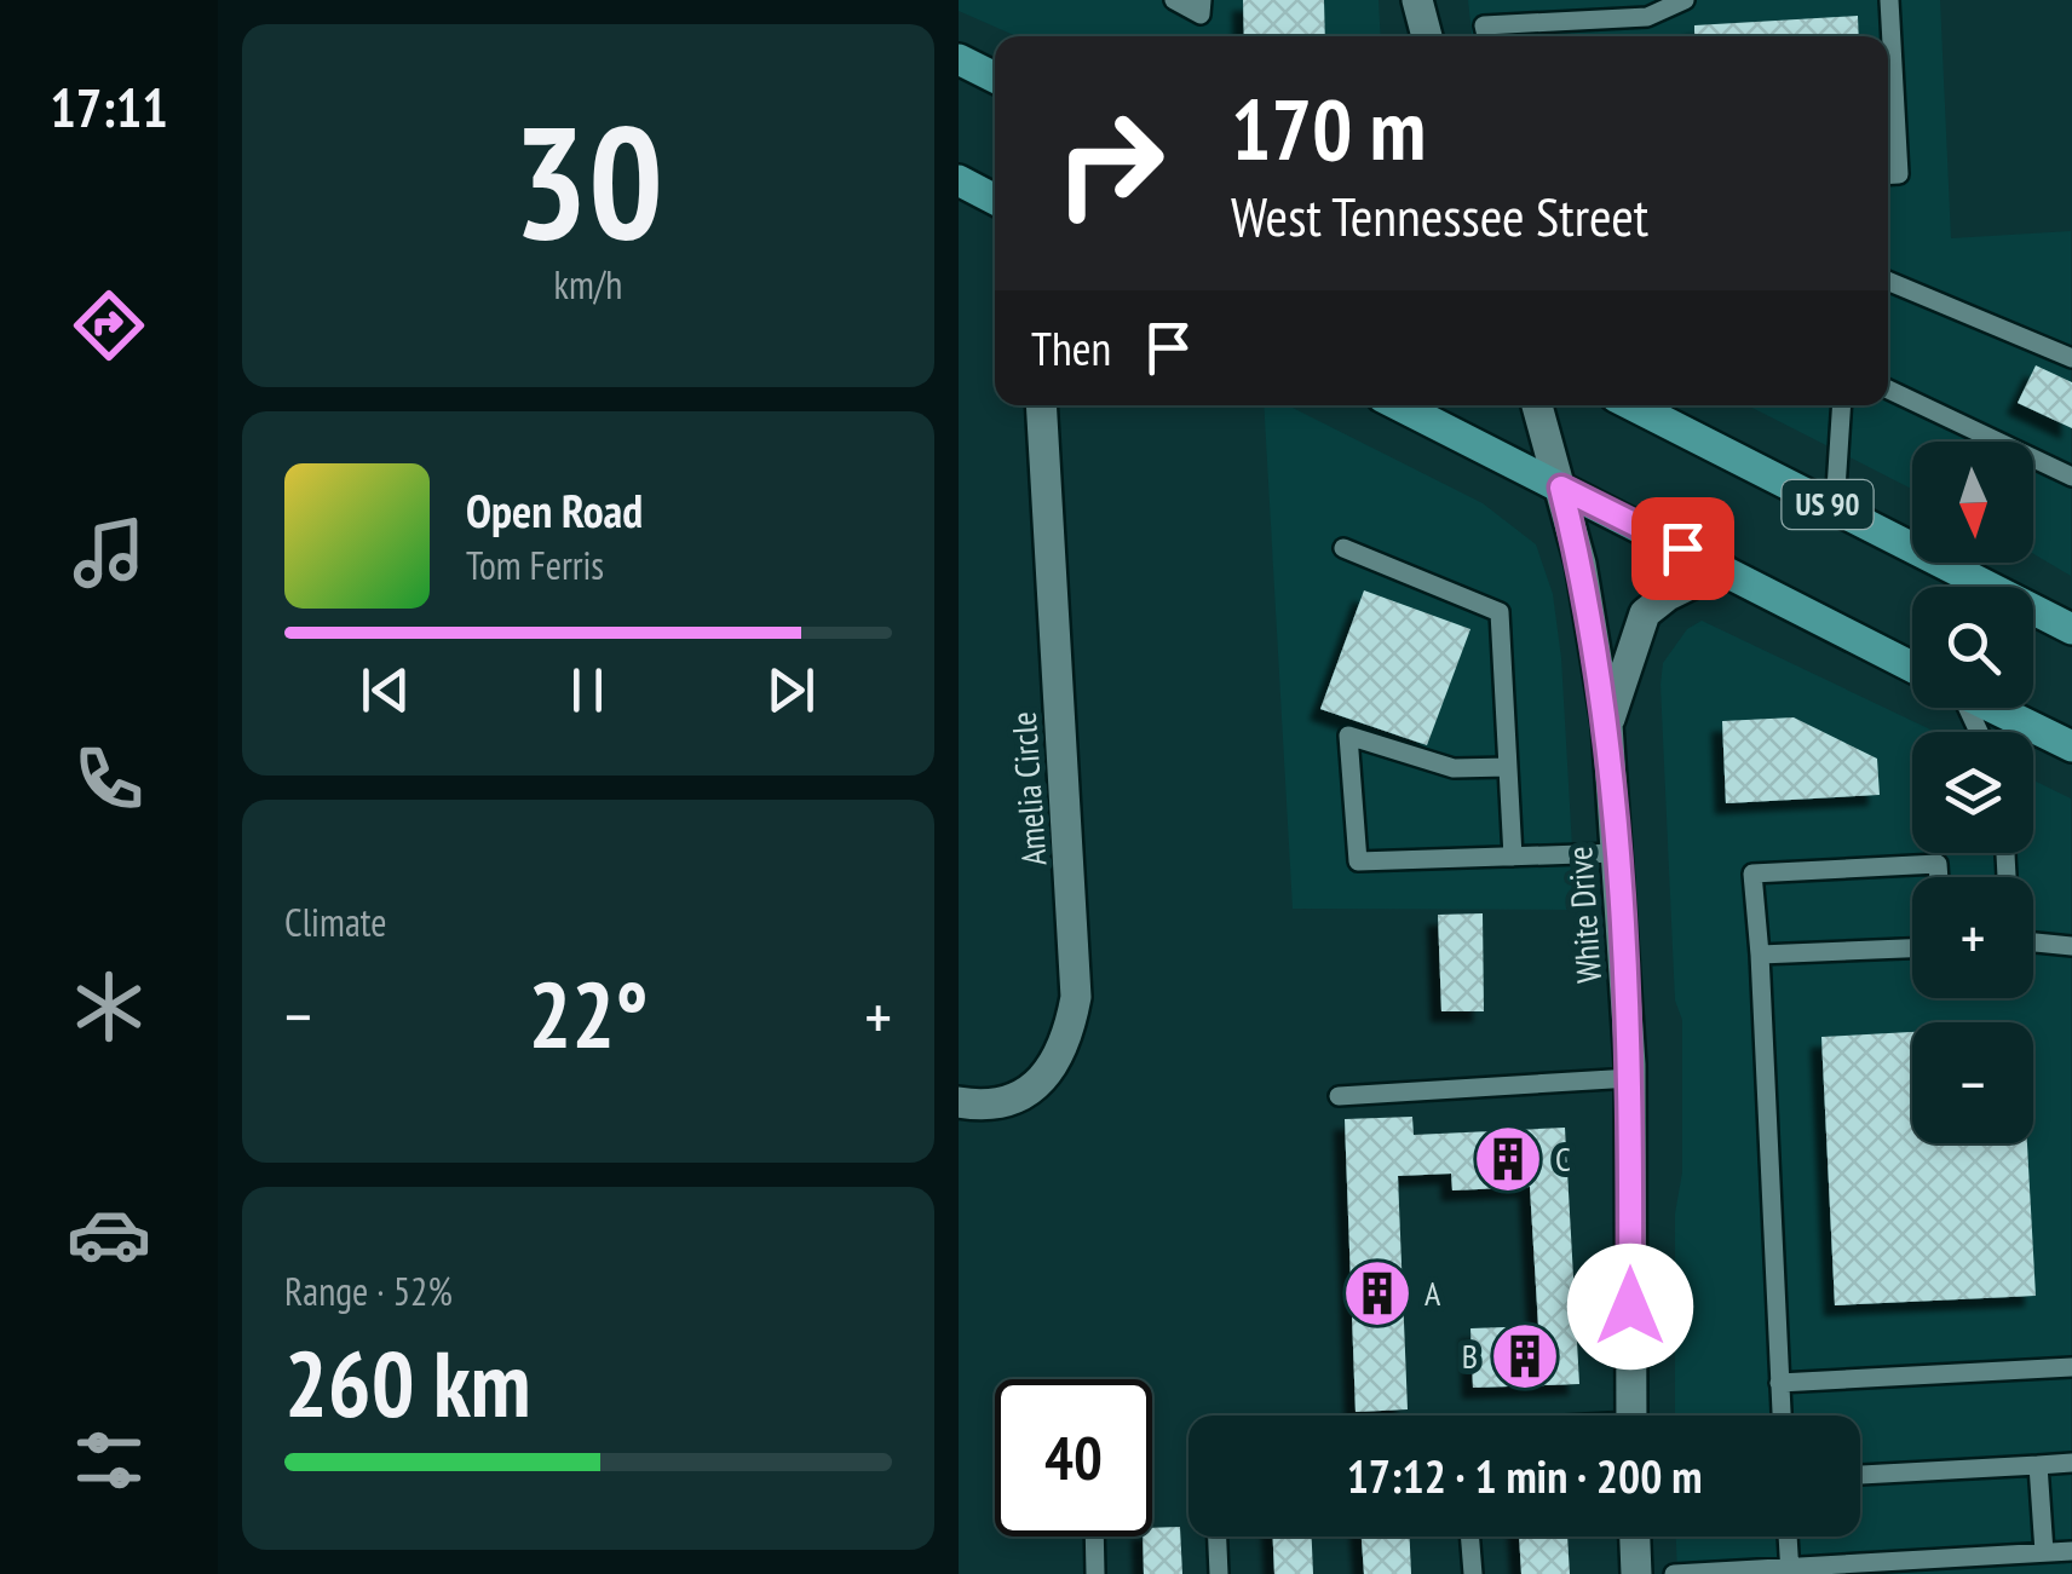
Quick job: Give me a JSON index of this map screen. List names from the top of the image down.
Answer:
{
  "streets": {
    "main road": ["US 90"],
    "street": ["Amelia Circle", "White Drive"]
  },
  "places": {
    "building": ["C", "A", "B"]
  },
  "north": "bottom",
  "page": {
    "tabs": "17:11",
    "tile": [
      ["30", "km/h"],
      "Climate",
      ["Range · 52%", "260 km"]
    ],
    "turn": ["170 m", "West Tennessee Street"],
    "then": "Then",
    "map_buttons": ["+", "−"],
    "song": ["Open Road", "Tom Ferris"],
    "heat": ["−", "22°", "+"],
    "limit": "40",
    "trip": "17:12 · 1 min · 200 m"
  }
}
